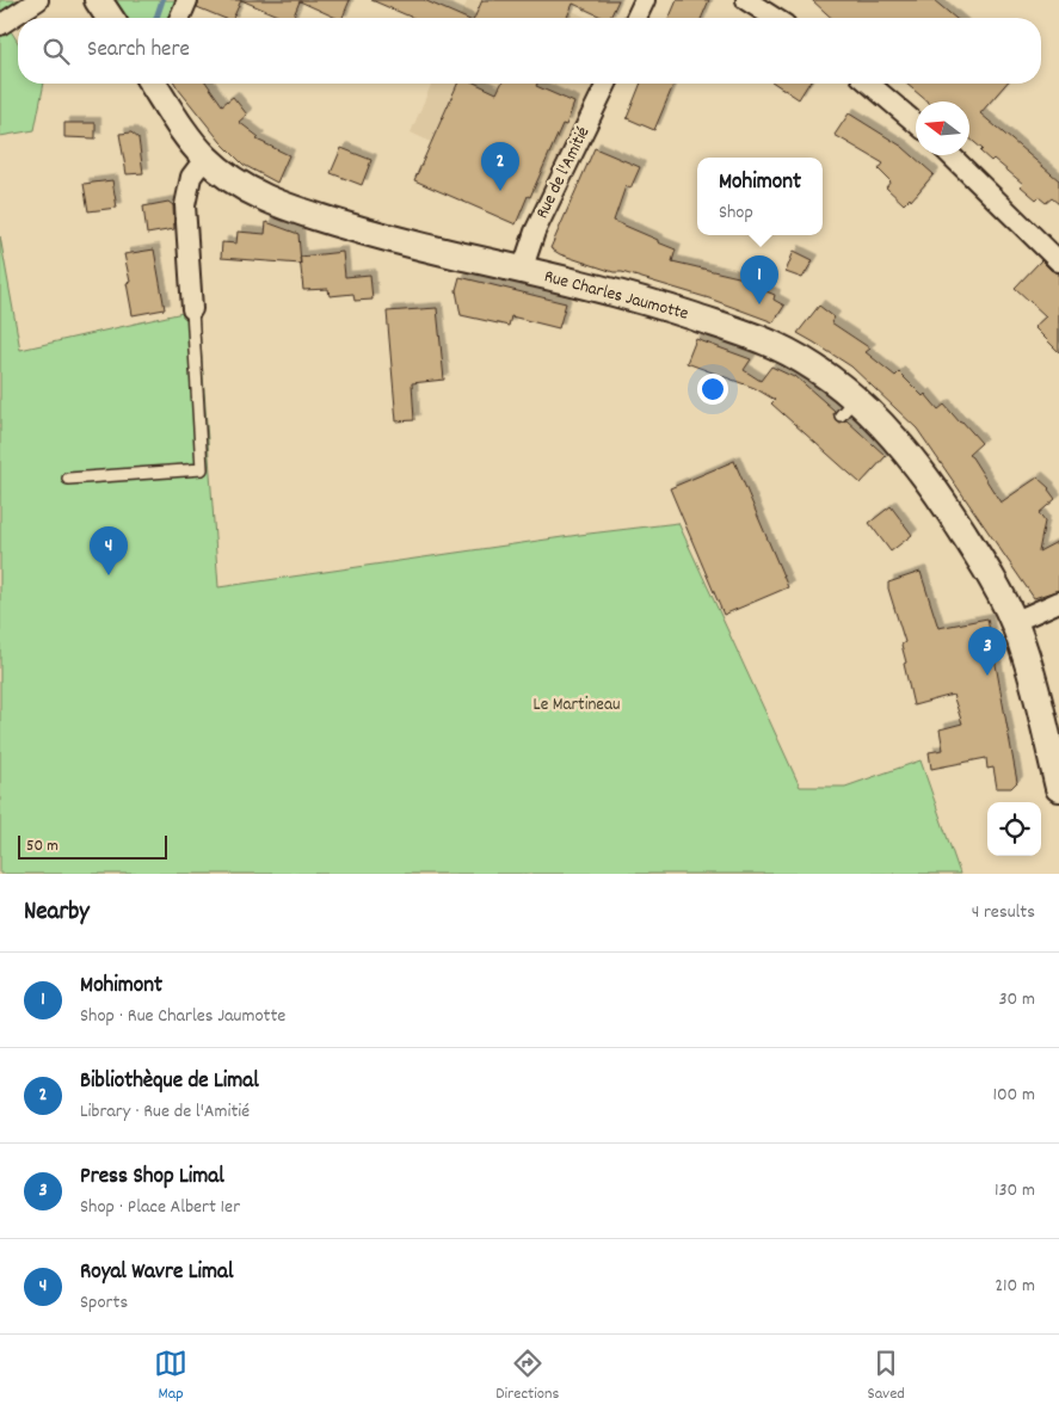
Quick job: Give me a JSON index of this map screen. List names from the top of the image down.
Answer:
{
  "streets": {
    "main road": ["Rue Charles Jaumotte"],
    "street": ["Rue de l'Amitié"]
  },
  "crossings": [
    ["Rue de l'Amitié", "Rue Charles Jaumotte"]
  ],
  "parks": ["Le Martineau"],
  "scale_bar": "50 m",
  "north": "left",
  "page": {
    "search": "Search here",
    "pins": [
      "2",
      "1",
      "4",
      "3"
    ],
    "popup": ["Mohimont", "Shop"],
    "scale": "50 m",
    "heading": ["Nearby", "4 results"],
    "list": [
      {
        "mark": "1",
        "name": "Mohimont",
        "note": "Shop · Rue Charles Jaumotte",
        "value": "30 m"
      },
      {
        "mark": "2",
        "name": "Bibliothèque de Limal",
        "note": "Library · Rue de l'Amitié",
        "value": "100 m"
      },
      {
        "mark": "3",
        "name": "Press Shop Limal",
        "note": "Shop · Place Albert 1er",
        "value": "130 m"
      },
      {
        "mark": "4",
        "name": "Royal Wavre Limal",
        "note": "Sports",
        "value": "210 m"
      }
    ],
    "nav": ["Map", "Directions", "Saved"]
  }
}
